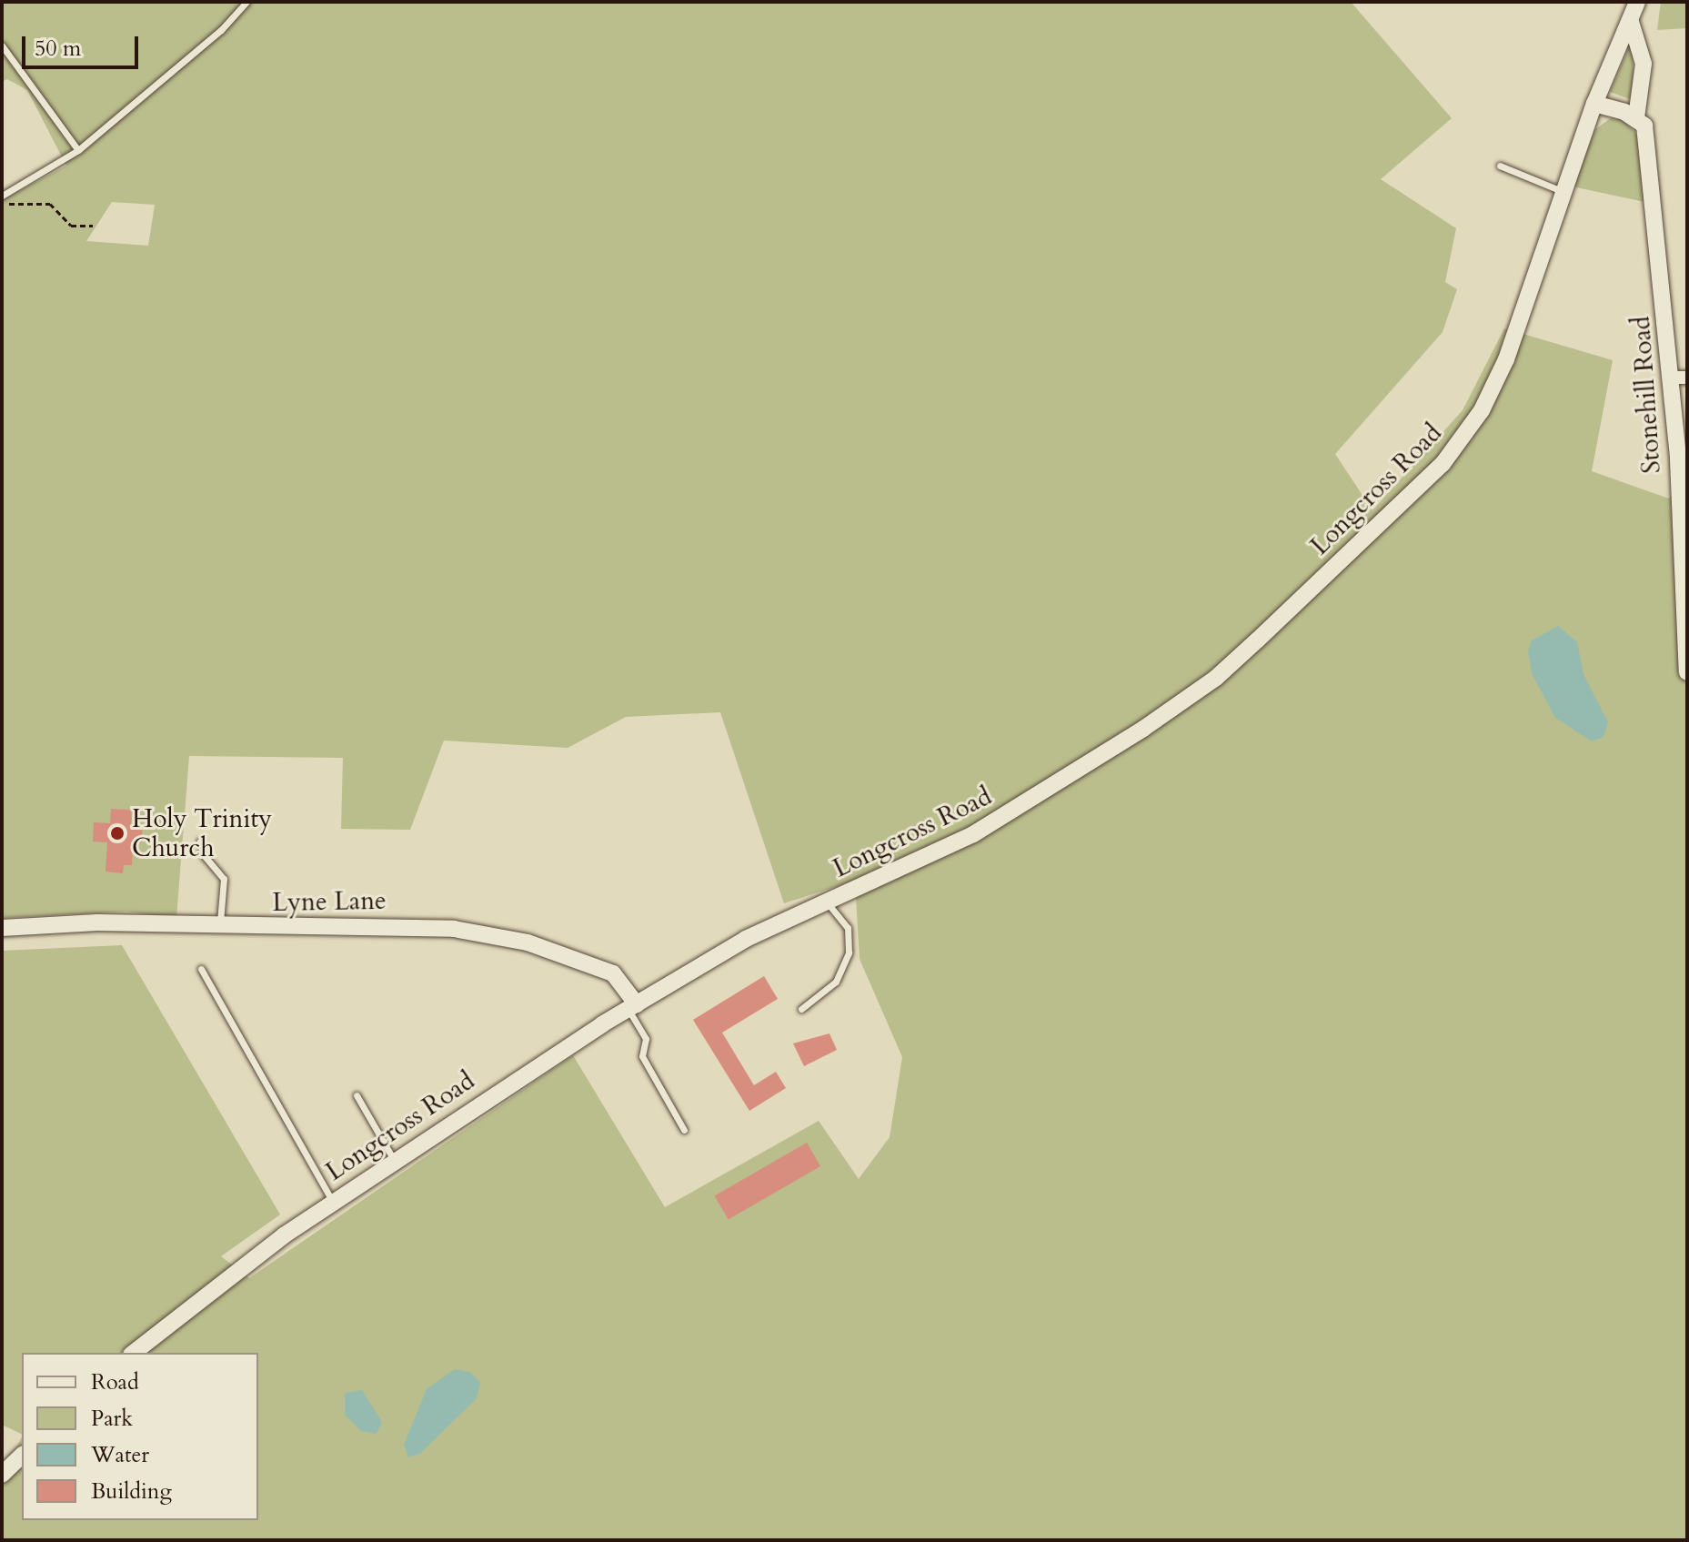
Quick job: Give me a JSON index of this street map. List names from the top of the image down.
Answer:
{
  "streets": {
    "main road": ["Stonehill Road", "Longcross Road", "Lyne Lane"]
  },
  "crossings": [
    ["Stonehill Road", "Longcross Road"],
    ["Longcross Road", "Lyne Lane"]
  ],
  "places": ["Holy Trinity Church"],
  "legend": [
    "Road",
    "Park",
    "Water",
    "Building"
  ],
  "scale_bar": "50 m"
}
